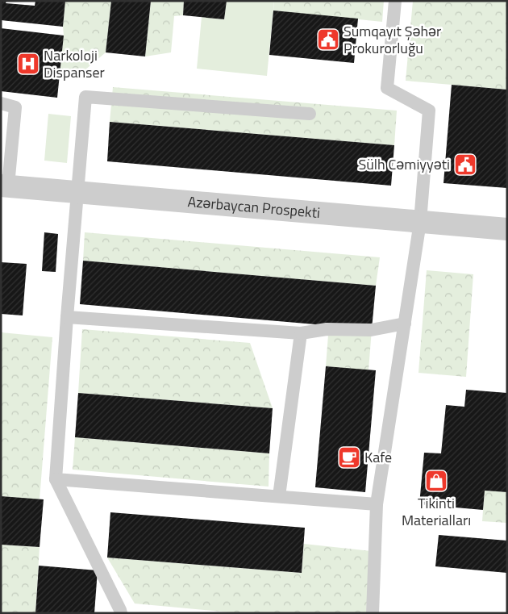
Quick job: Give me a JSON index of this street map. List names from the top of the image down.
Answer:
{
  "streets": {
    "street": ["Azərbaycan Prospekti"]
  },
  "places": {
    "public building": ["Sumqayıt Şəhər Prokurorluğu", "Sülh Cəmiyyəti"],
    "hospital": ["Narkoloji Dispanser"],
    "cafe": ["Kafe"],
    "shop": ["Tikinti Materialları"]
  }
}
